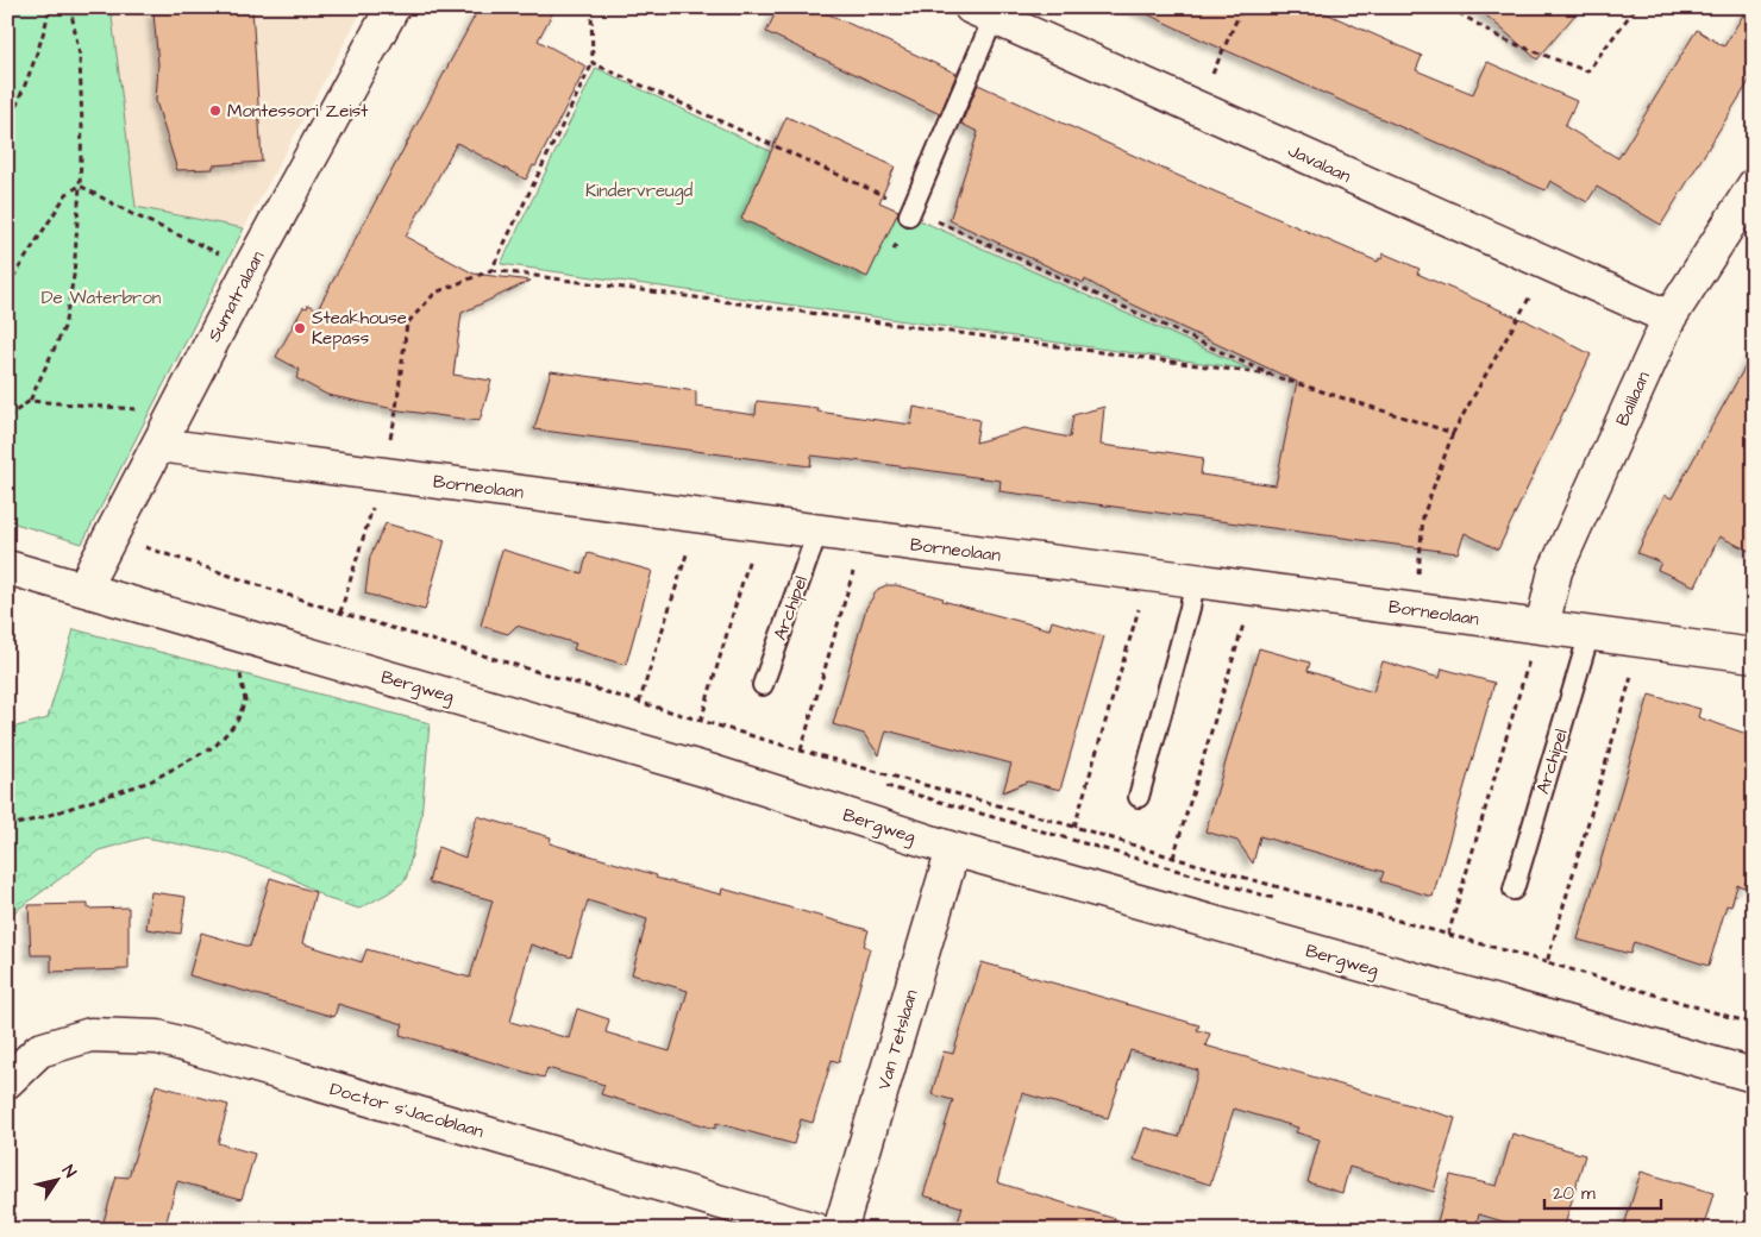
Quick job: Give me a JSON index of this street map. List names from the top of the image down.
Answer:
{
  "streets": {
    "street": [
      "Javalaan",
      "Sumatralaan",
      "Balilaan",
      "Borneolaan",
      "Bergweg",
      "Van Tetslaan",
      "Doctor s'Jacoblaan"
    ],
    "lane": ["Archipel"]
  },
  "crossings": [
    ["Javalaan", "Balilaan"],
    ["Sumatralaan", "Borneolaan"],
    ["Sumatralaan", "Bergweg"],
    ["Balilaan", "Borneolaan"],
    ["Borneolaan", "Archipel"],
    ["Bergweg", "Van Tetslaan"]
  ],
  "parks": ["Kindervreugd", "De Waterbron"],
  "places": ["Montessori Zeist", "Steakhouse Kepass"],
  "scale_bar": "20 m",
  "north": "top right"
}
